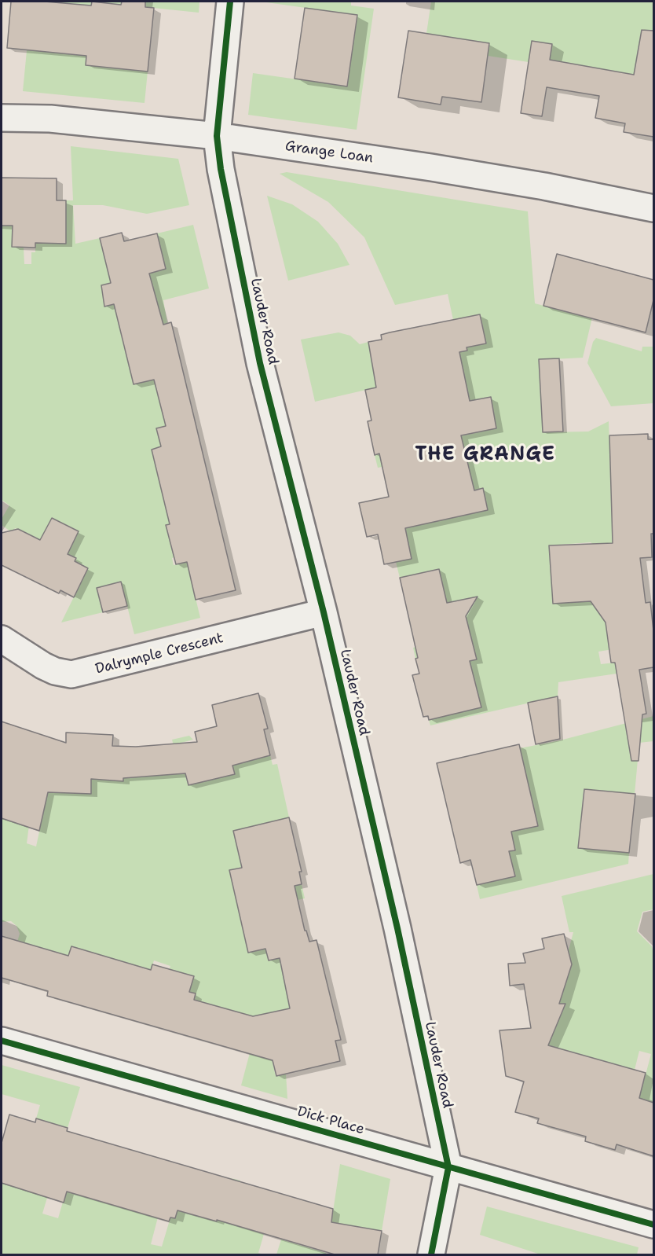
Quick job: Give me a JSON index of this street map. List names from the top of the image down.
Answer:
{
  "streets": {
    "street": [
      "Grange Loan",
      "Lauder Road",
      "Dalrymple Crescent",
      "Dick Place"
    ]
  },
  "crossings": [
    ["Grange Loan", "Lauder Road"],
    ["Lauder Road", "Dalrymple Crescent"],
    ["Lauder Road", "Dick Place"]
  ],
  "districts": ["THE GRANGE"]
}
